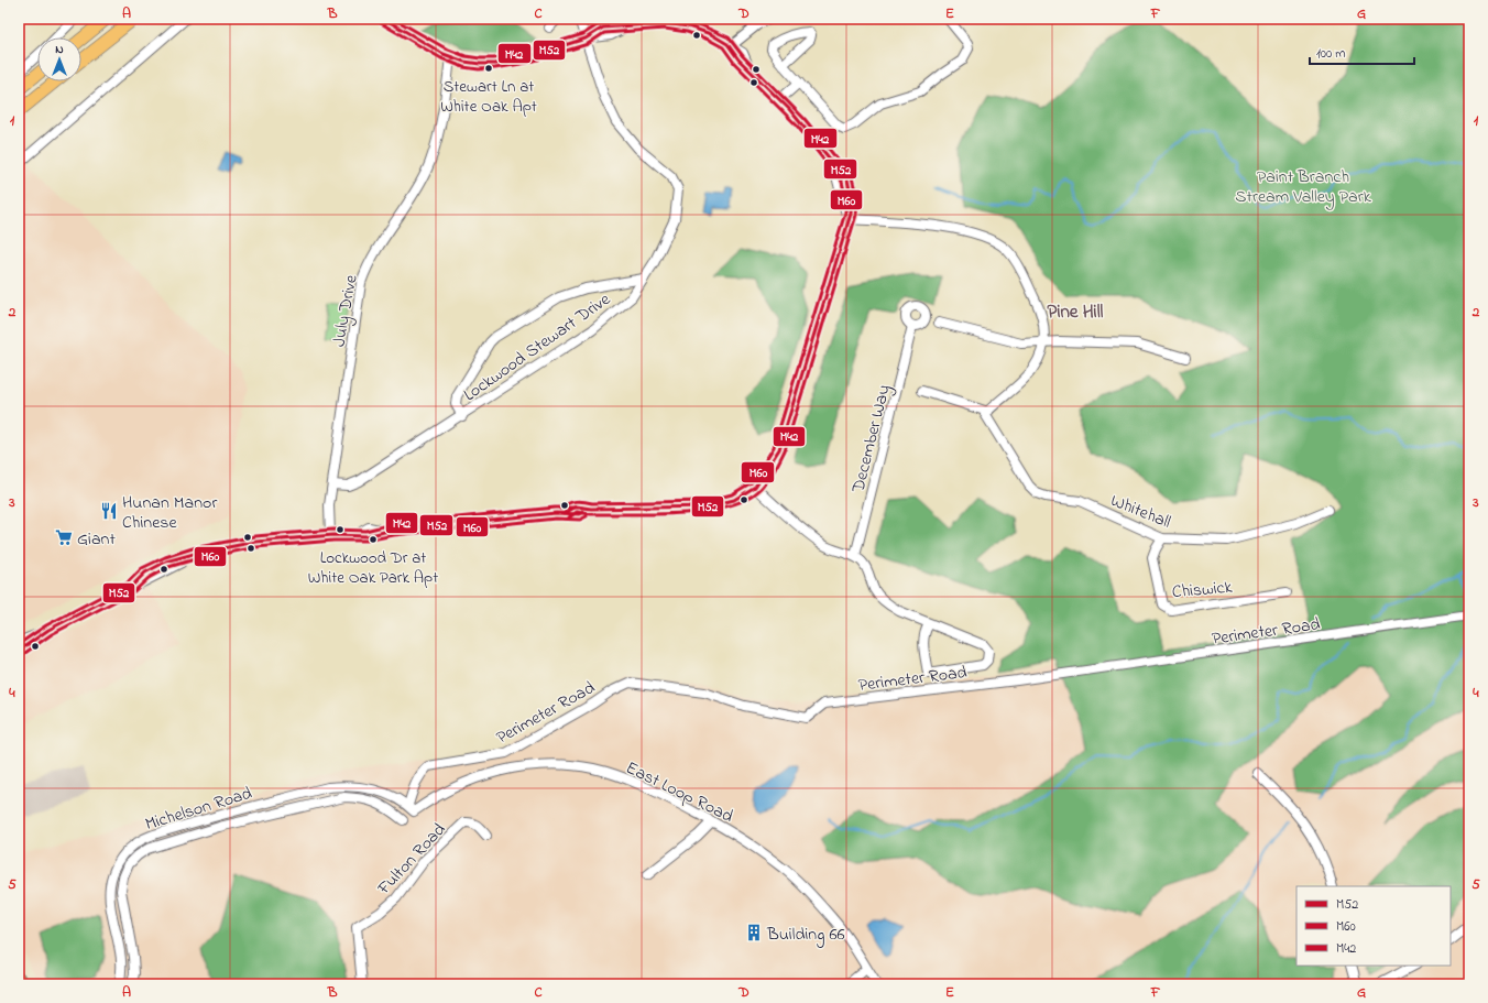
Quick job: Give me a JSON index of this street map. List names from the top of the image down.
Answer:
{
  "streets": {
    "street": [
      "July Drive",
      "Lockwood Stewart Drive",
      "December Way",
      "Whitehall",
      "Chiswick",
      "Perimeter Road",
      "East Loop Road",
      "Michelson Road",
      "Fulton Road"
    ]
  },
  "crossings": [
    ["July Drive", "Lockwood Stewart Drive"],
    ["Whitehall", "Chiswick"],
    ["Perimeter Road", "East Loop Road"],
    ["Perimeter Road", "Michelson Road"],
    ["East Loop Road", "Michelson Road"]
  ],
  "districts": ["Pine Hill"],
  "parks": ["Paint Branch Stream Valley Park"],
  "places": {
    "other": ["Stewart Ln at White Oak Apt", "Lockwood Dr at White Oak Park Apt"],
    "restaurant": ["Hunan Manor Chinese"],
    "supermarket": ["Giant"],
    "building": ["Building 66"]
  },
  "lines": ["transit line M52", "transit line M42", "transit line M60"],
  "legend": ["M52", "M60", "M42"],
  "scale_bar": "100 m",
  "north": "top",
  "grid": {
    "columns": [
      "A",
      "B",
      "C",
      "D",
      "E",
      "F",
      "G"
    ],
    "rows": [
      "1",
      "2",
      "3",
      "4",
      "5"
    ]
  }
}
